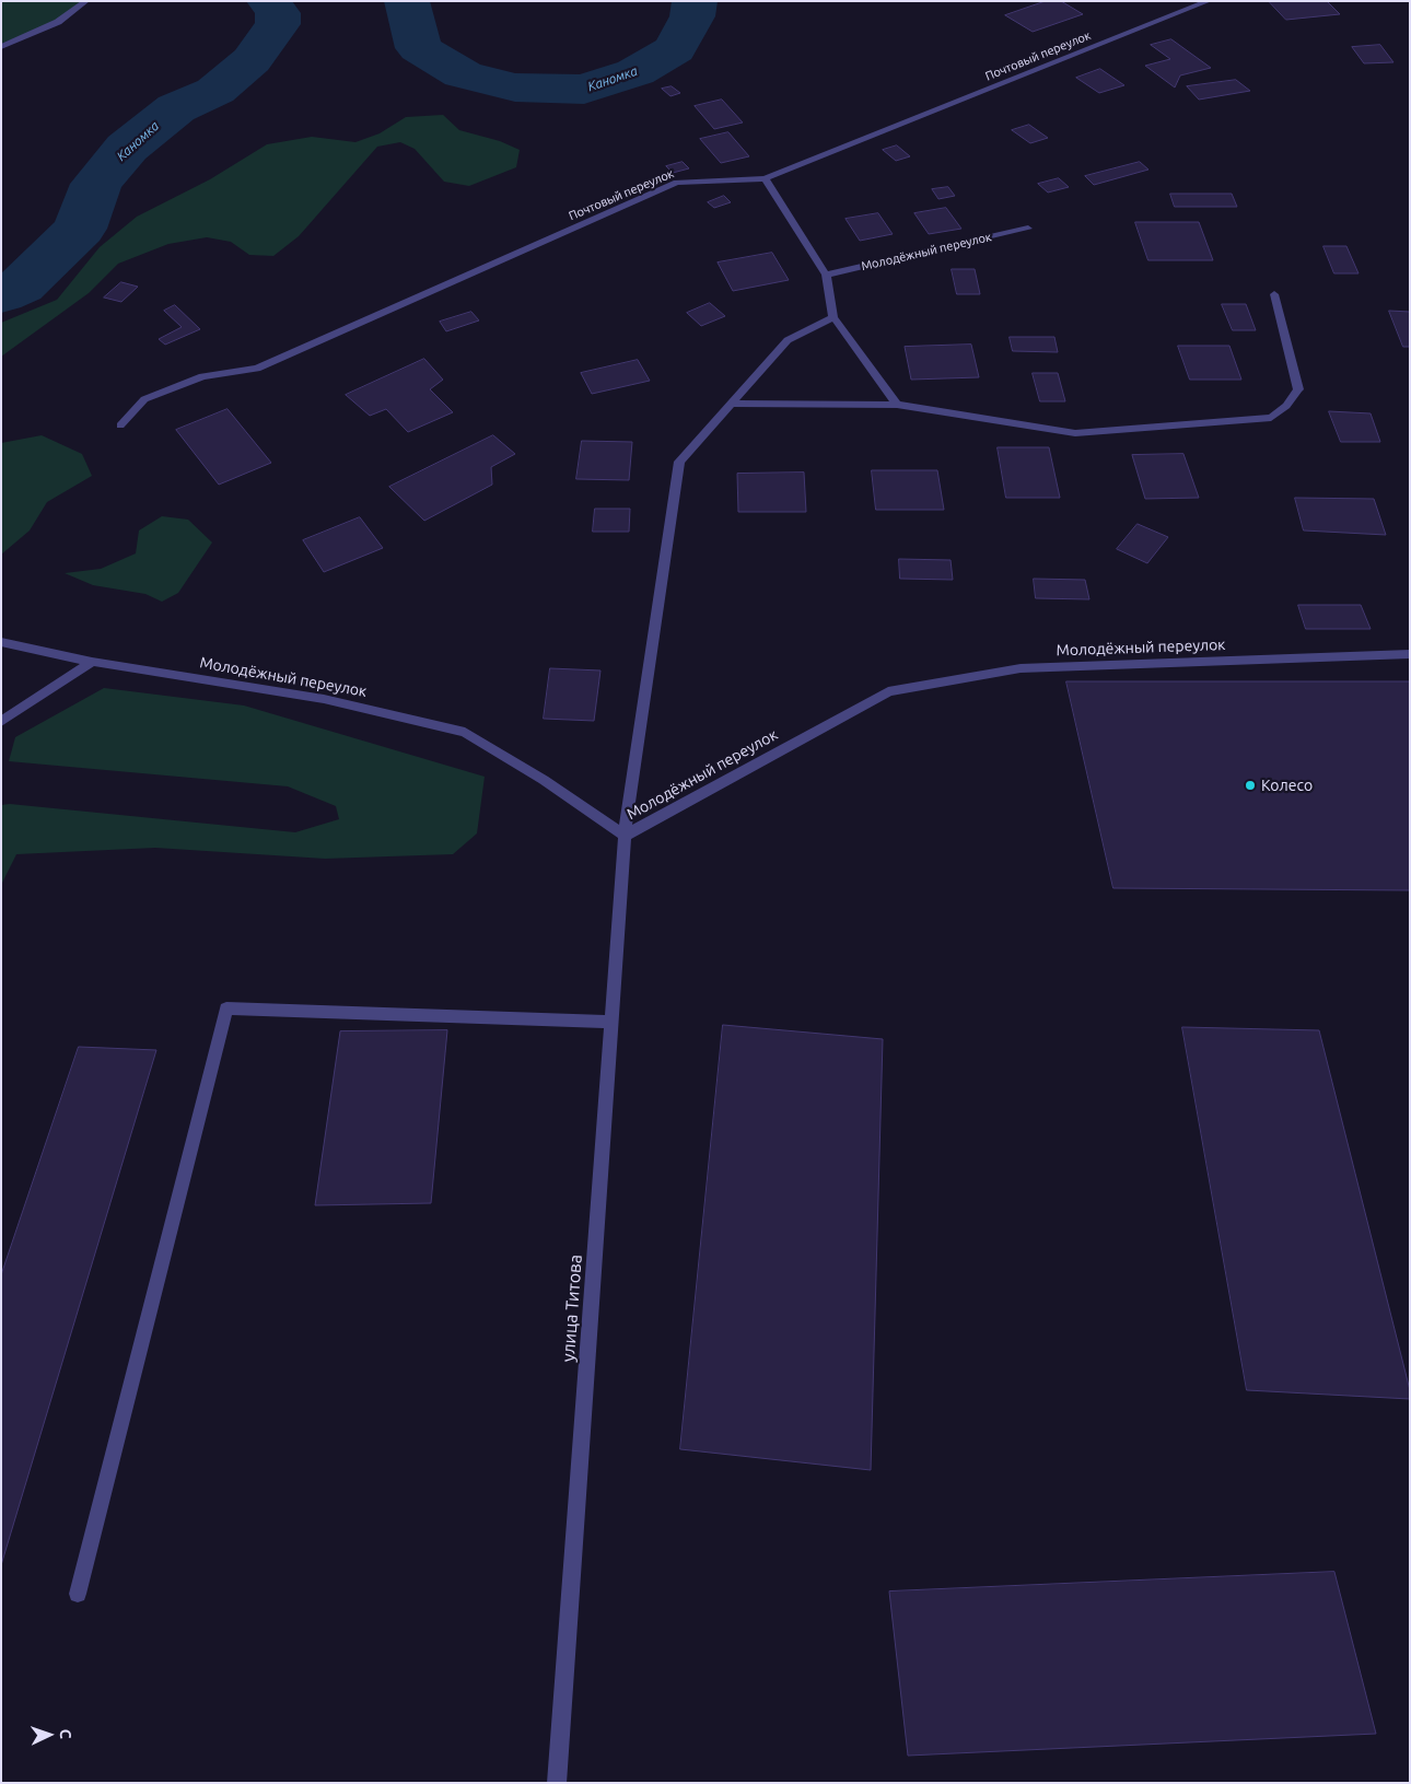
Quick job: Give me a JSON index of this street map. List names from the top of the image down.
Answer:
{
  "streets": {
    "street": ["Почтовый переулок", "Молодёжный переулок", "улица Титова"]
  },
  "crossings": [
    ["Молодёжный переулок", "улица Титова"]
  ],
  "water": ["Каномка"],
  "places": ["Колесо"],
  "north": "right"
}
